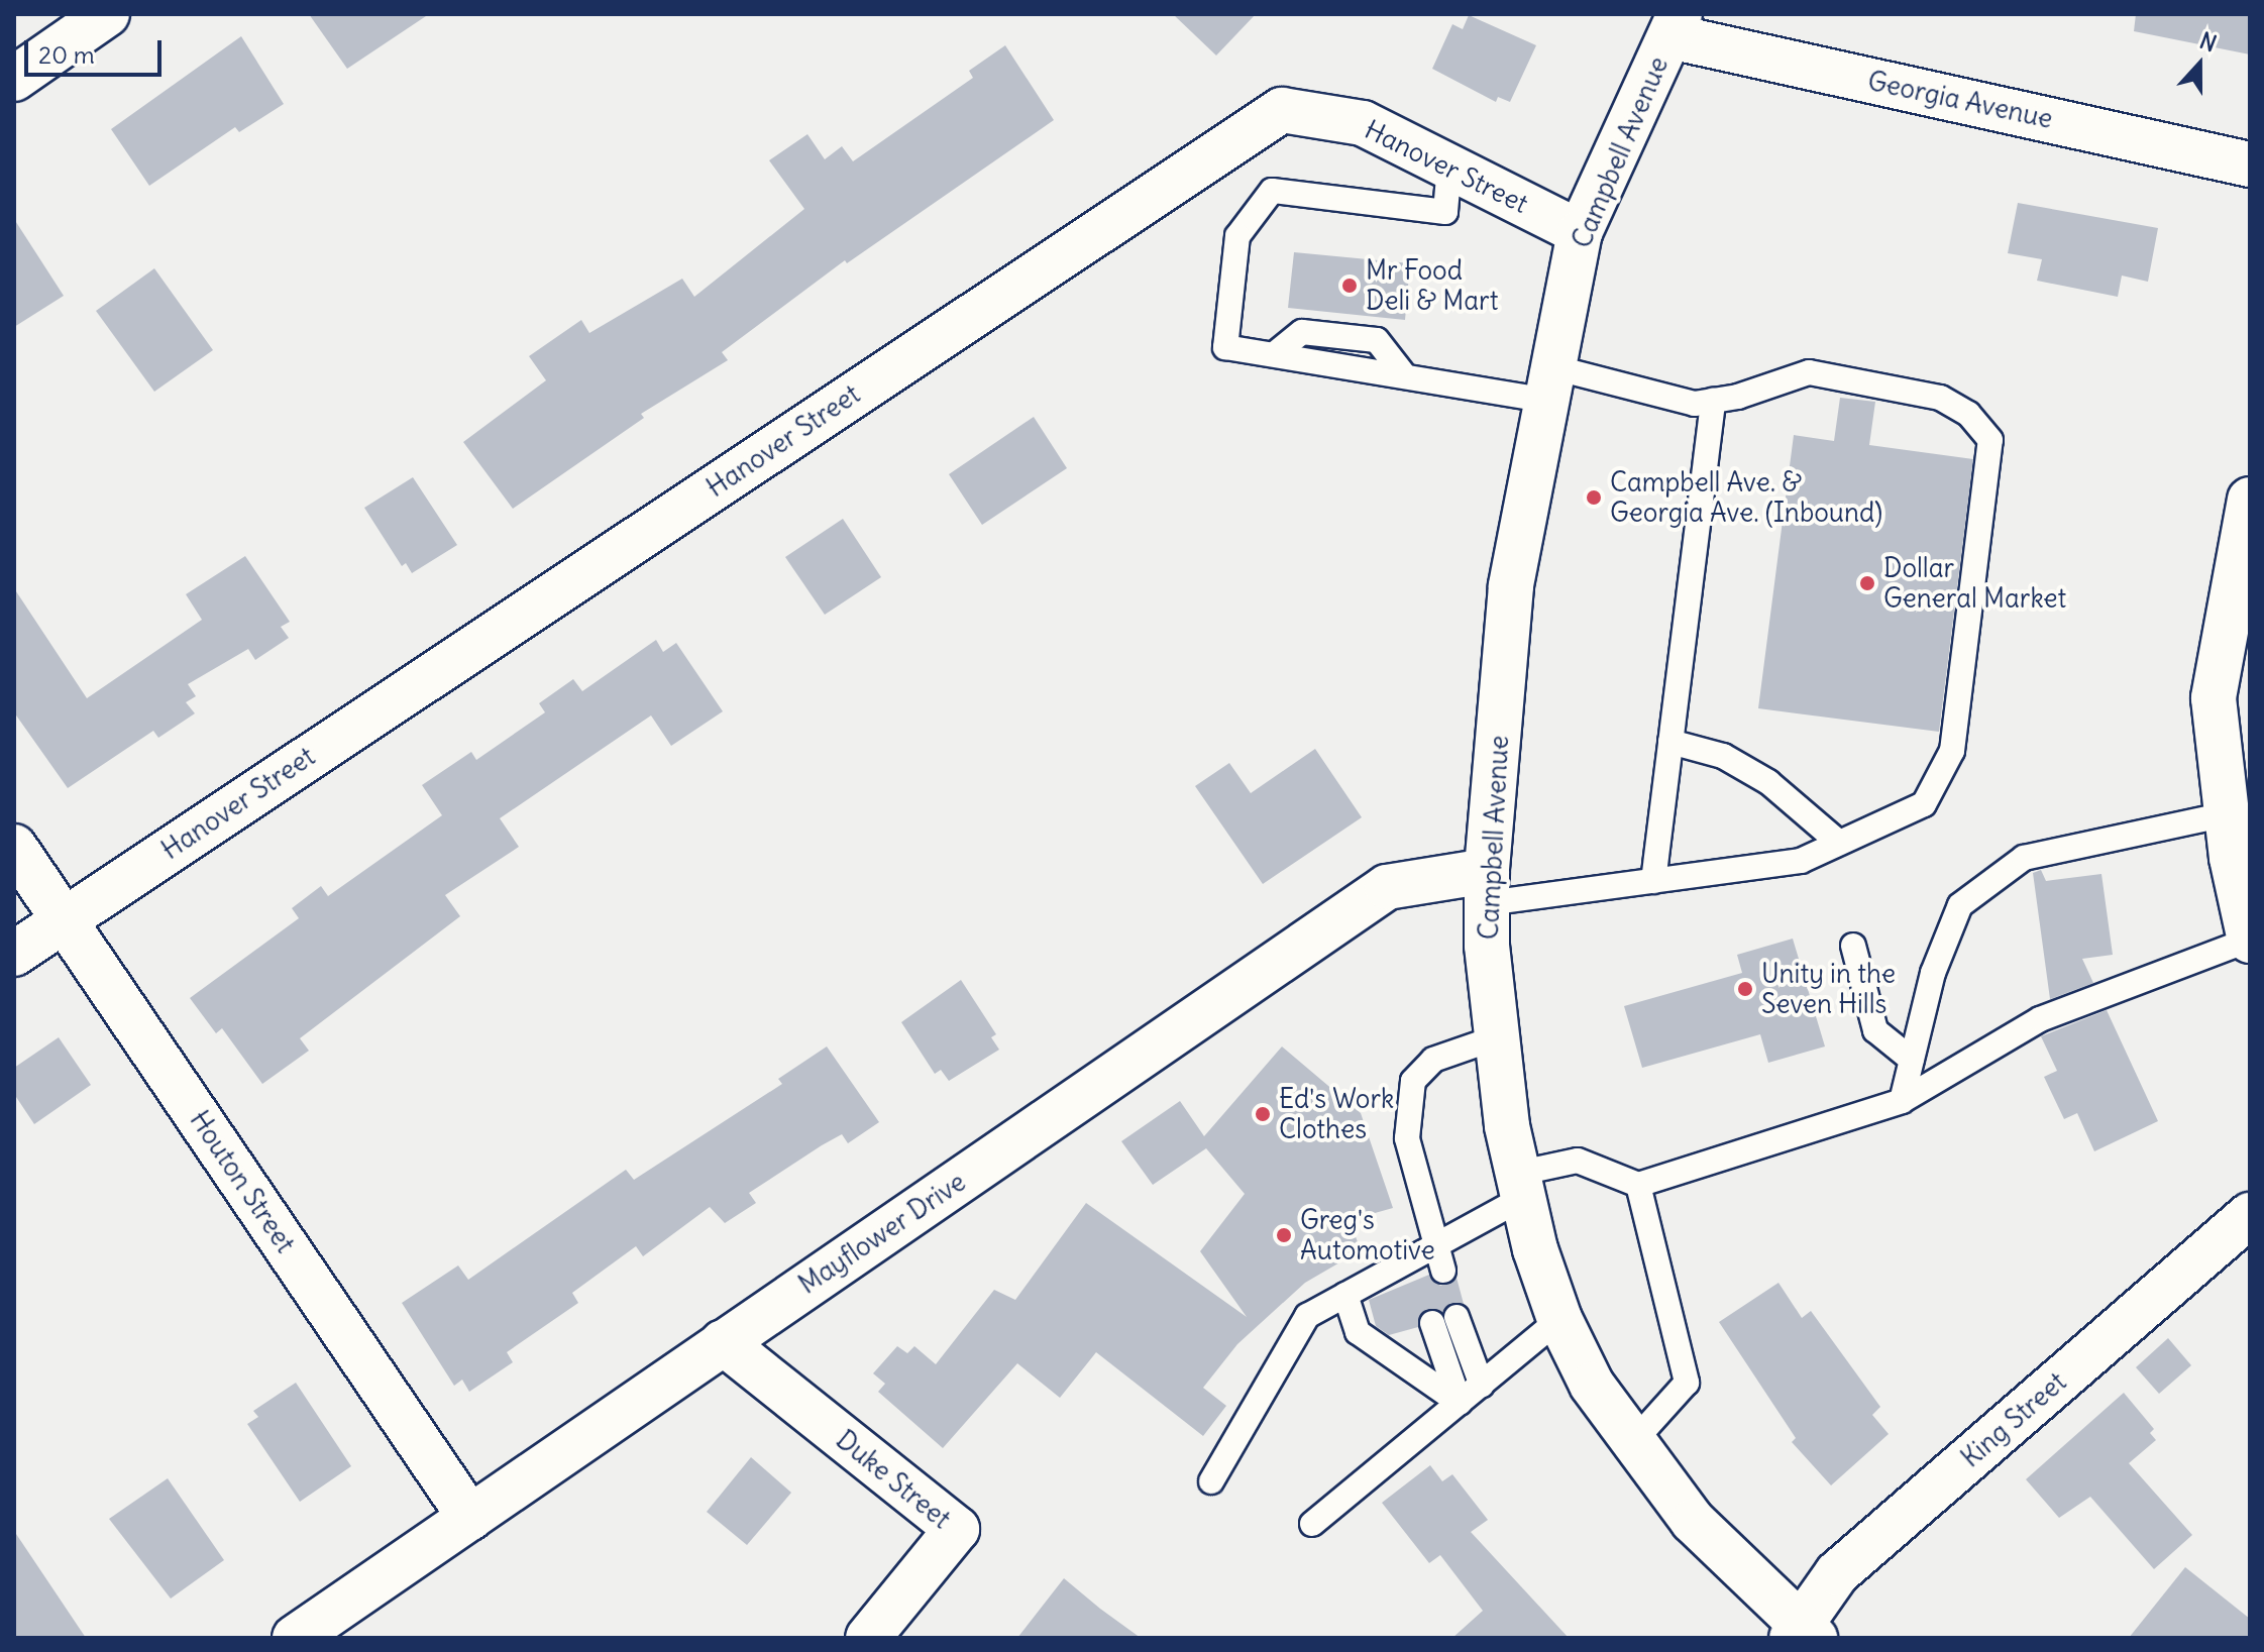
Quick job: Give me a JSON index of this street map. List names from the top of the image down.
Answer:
{
  "streets": {
    "street": [
      "Georgia Avenue",
      "Campbell Avenue",
      "Hanover Street",
      "Houton Street",
      "Mayflower Drive",
      "King Street",
      "Duke Street"
    ]
  },
  "crossings": [
    ["Georgia Avenue", "Campbell Avenue"],
    ["Campbell Avenue", "Hanover Street"],
    ["Campbell Avenue", "Mayflower Drive"],
    ["Campbell Avenue", "King Street"],
    ["Hanover Street", "Houton Street"],
    ["Houton Street", "Mayflower Drive"],
    ["Mayflower Drive", "Duke Street"]
  ],
  "places": [
    "Mr Food Deli & Mart",
    "Campbell Ave. & Georgia Ave. (Inbound)",
    "Dollar General Market",
    "Unity in the Seven Hills",
    "Ed's Work Clothes",
    "Greg's Automotive"
  ],
  "scale_bar": "20 m",
  "north": "top"
}
